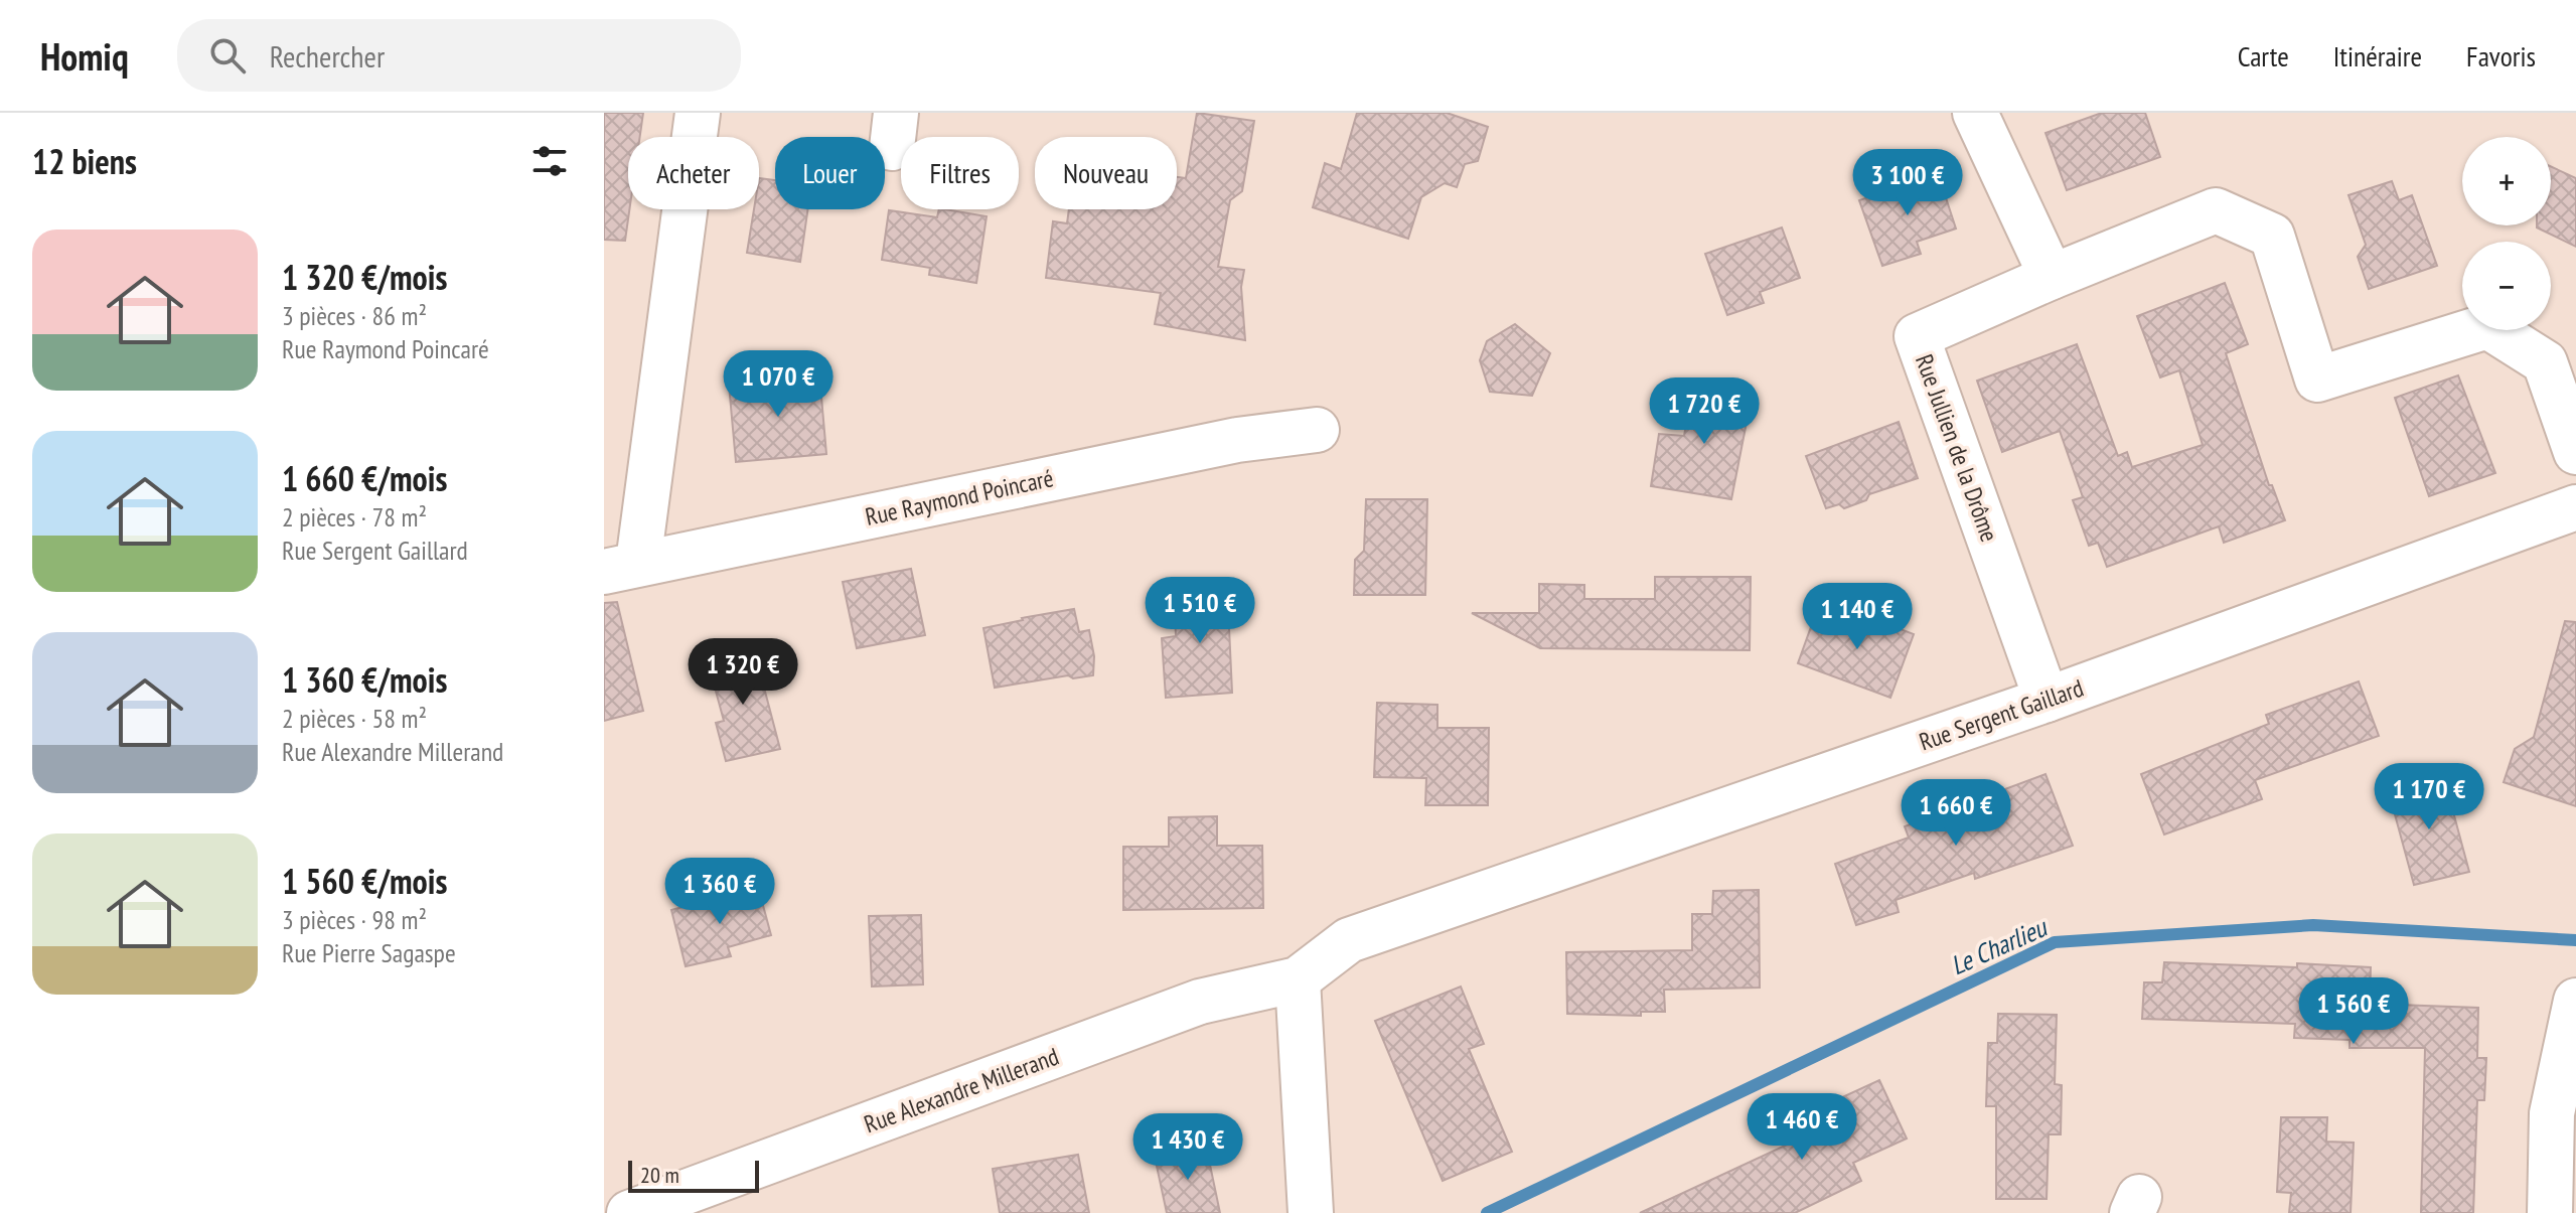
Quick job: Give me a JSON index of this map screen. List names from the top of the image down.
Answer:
{
  "streets": {
    "street": [
      "Rue Jullien de la Drôme",
      "Rue Raymond Poincaré",
      "Rue Sergent Gaillard",
      "Rue Alexandre Millerand"
    ]
  },
  "crossings": [
    ["Rue Jullien de la Drôme", "Rue Sergent Gaillard"],
    ["Rue Sergent Gaillard", "Rue Alexandre Millerand"]
  ],
  "water": ["Le Charlieu"],
  "scale_bar": "20 m",
  "page": {
    "header": "Homiq",
    "search": "Rechercher",
    "nav": ["Carte", "Itinéraire", "Favoris"],
    "heading": "12 biens",
    "map_buttons": ["+", "−"],
    "chip": [
      "Acheter",
      "Louer",
      "Filtres",
      "Nouveau"
    ],
    "price": [
      "3 100 €",
      "1 070 €",
      "1 720 €",
      "1 510 €",
      "1 140 €",
      "1 320 €",
      "1 170 €",
      "1 660 €",
      "1 360 €",
      "1 560 €",
      "1 460 €",
      "1 430 €"
    ],
    "list": [
      {
        "name": "1 320 €/mois",
        "note": "3 pièces · 86 m² · Rue Raymond Poincaré"
      },
      {
        "name": "1 660 €/mois",
        "note": "2 pièces · 78 m² · Rue Sergent Gaillard"
      },
      {
        "name": "1 360 €/mois",
        "note": "2 pièces · 58 m² · Rue Alexandre Millerand"
      },
      {
        "name": "1 560 €/mois",
        "note": "3 pièces · 98 m² · Rue Pierre Sagaspe"
      }
    ],
    "scale": "20 m"
  }
}
